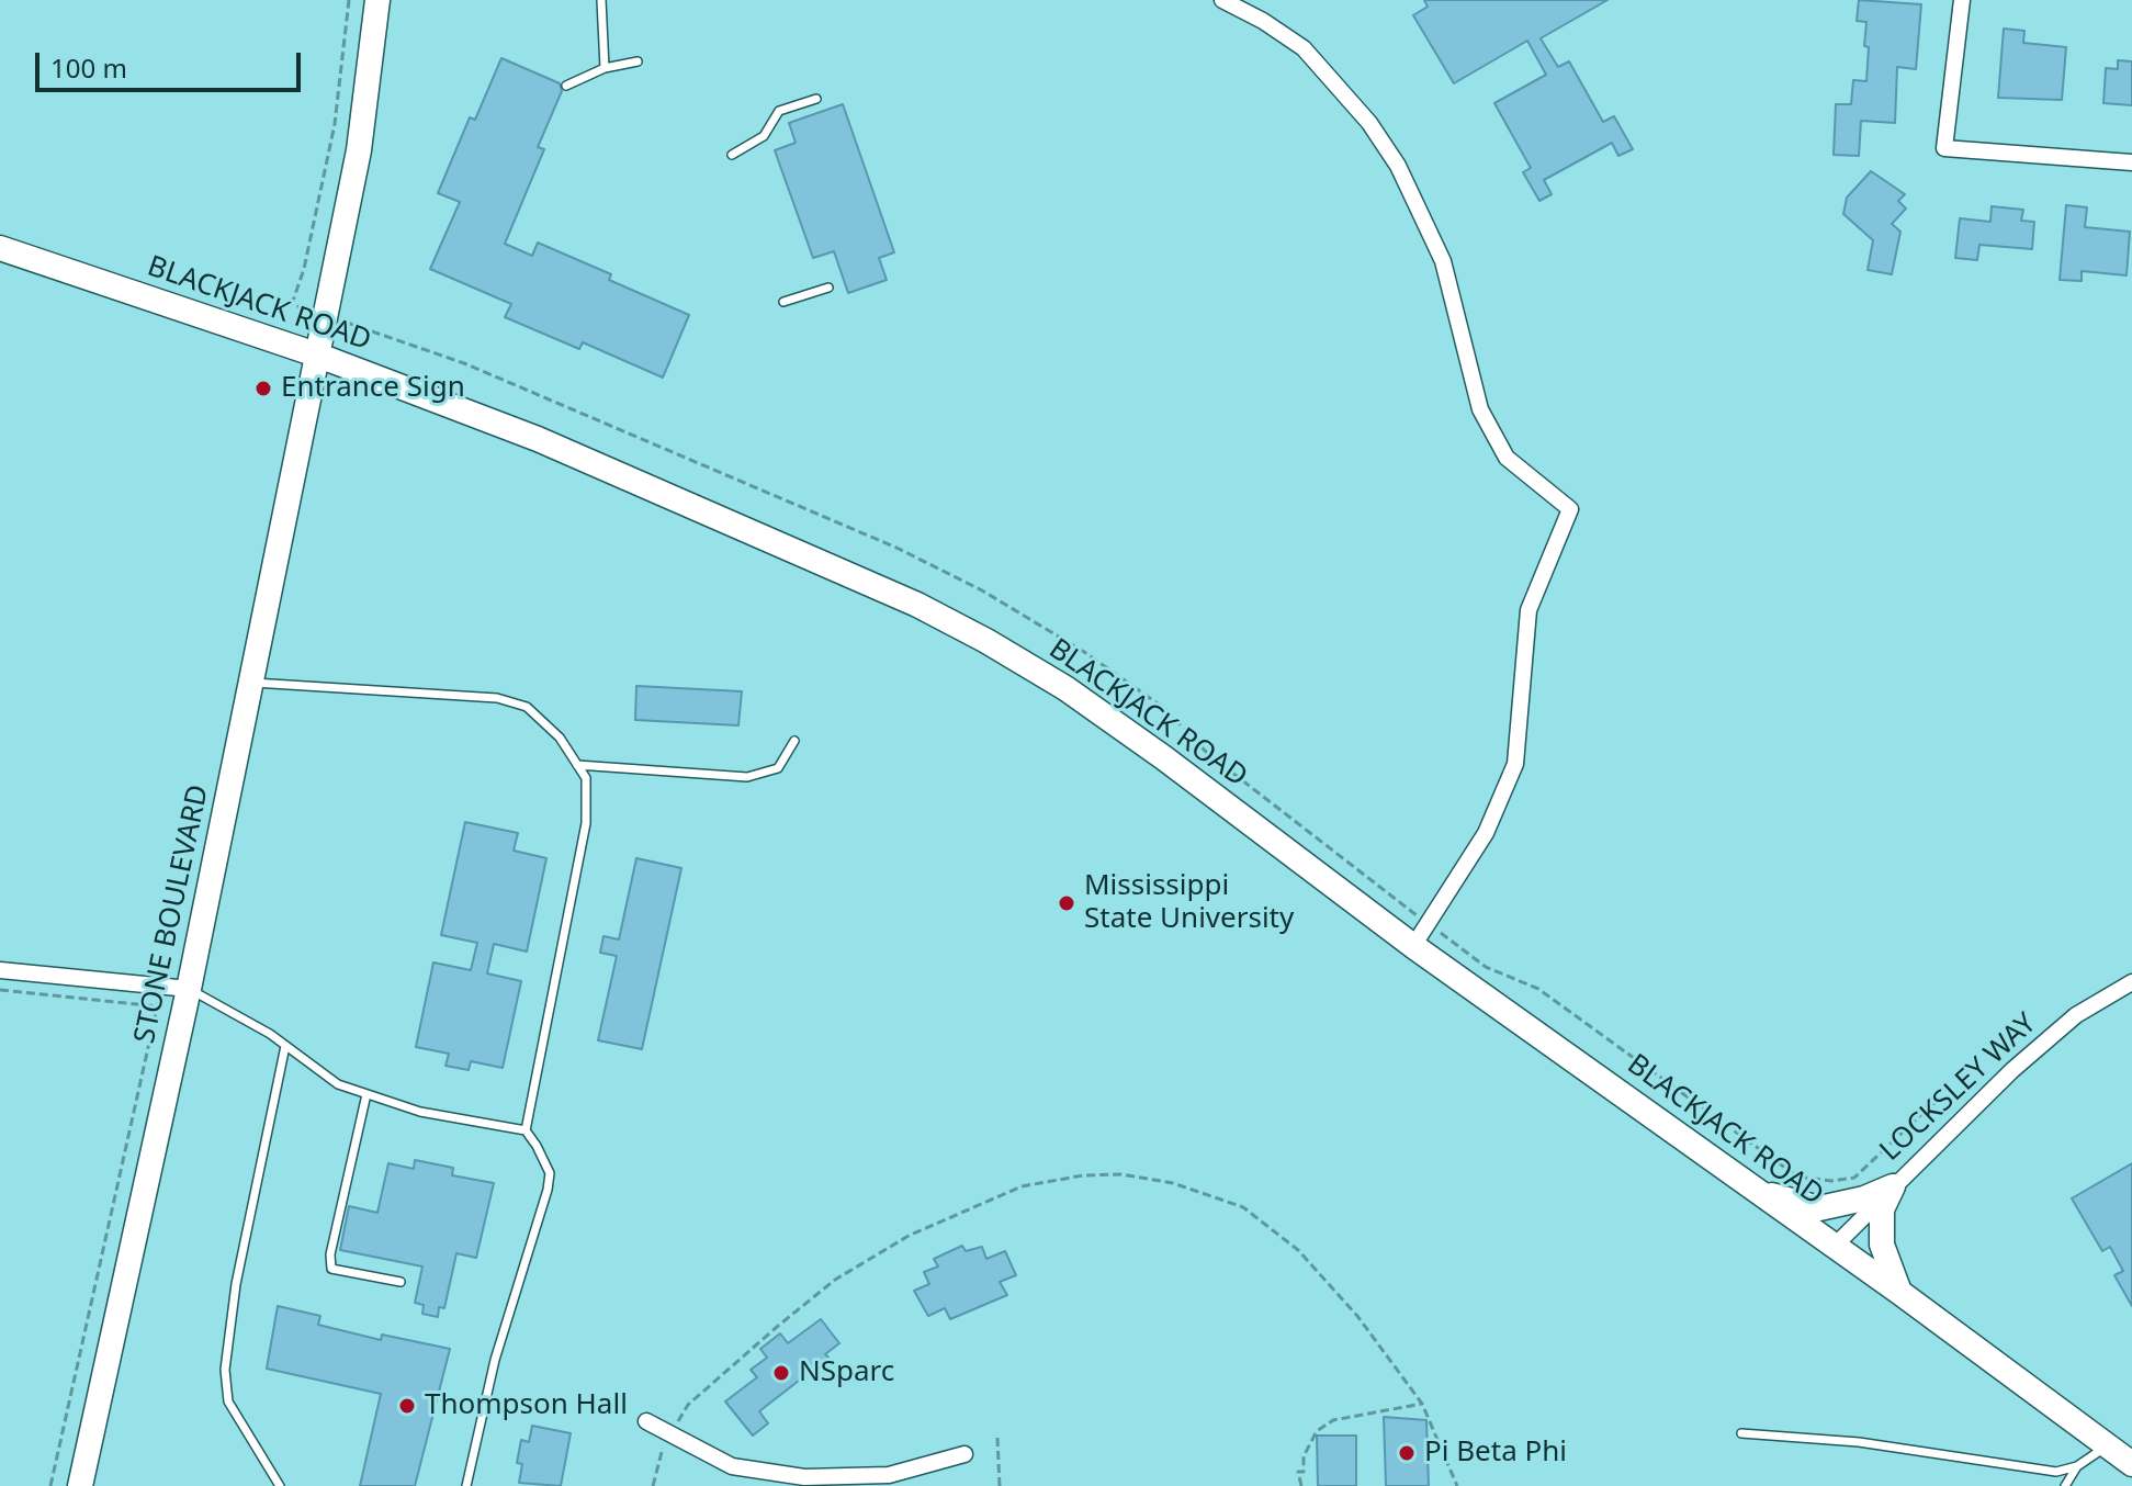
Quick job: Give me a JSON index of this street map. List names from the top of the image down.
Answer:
{
  "streets": {
    "street": ["BLACKJACK ROAD", "STONE BOULEVARD", "LOCKSLEY WAY"]
  },
  "crossings": [
    ["BLACKJACK ROAD", "STONE BOULEVARD"],
    ["BLACKJACK ROAD", "LOCKSLEY WAY"]
  ],
  "places": [
    "Entrance Sign",
    "Mississippi State University",
    "NSparc",
    "Thompson Hall",
    "Pi Beta Phi"
  ],
  "scale_bar": "100 m"
}
